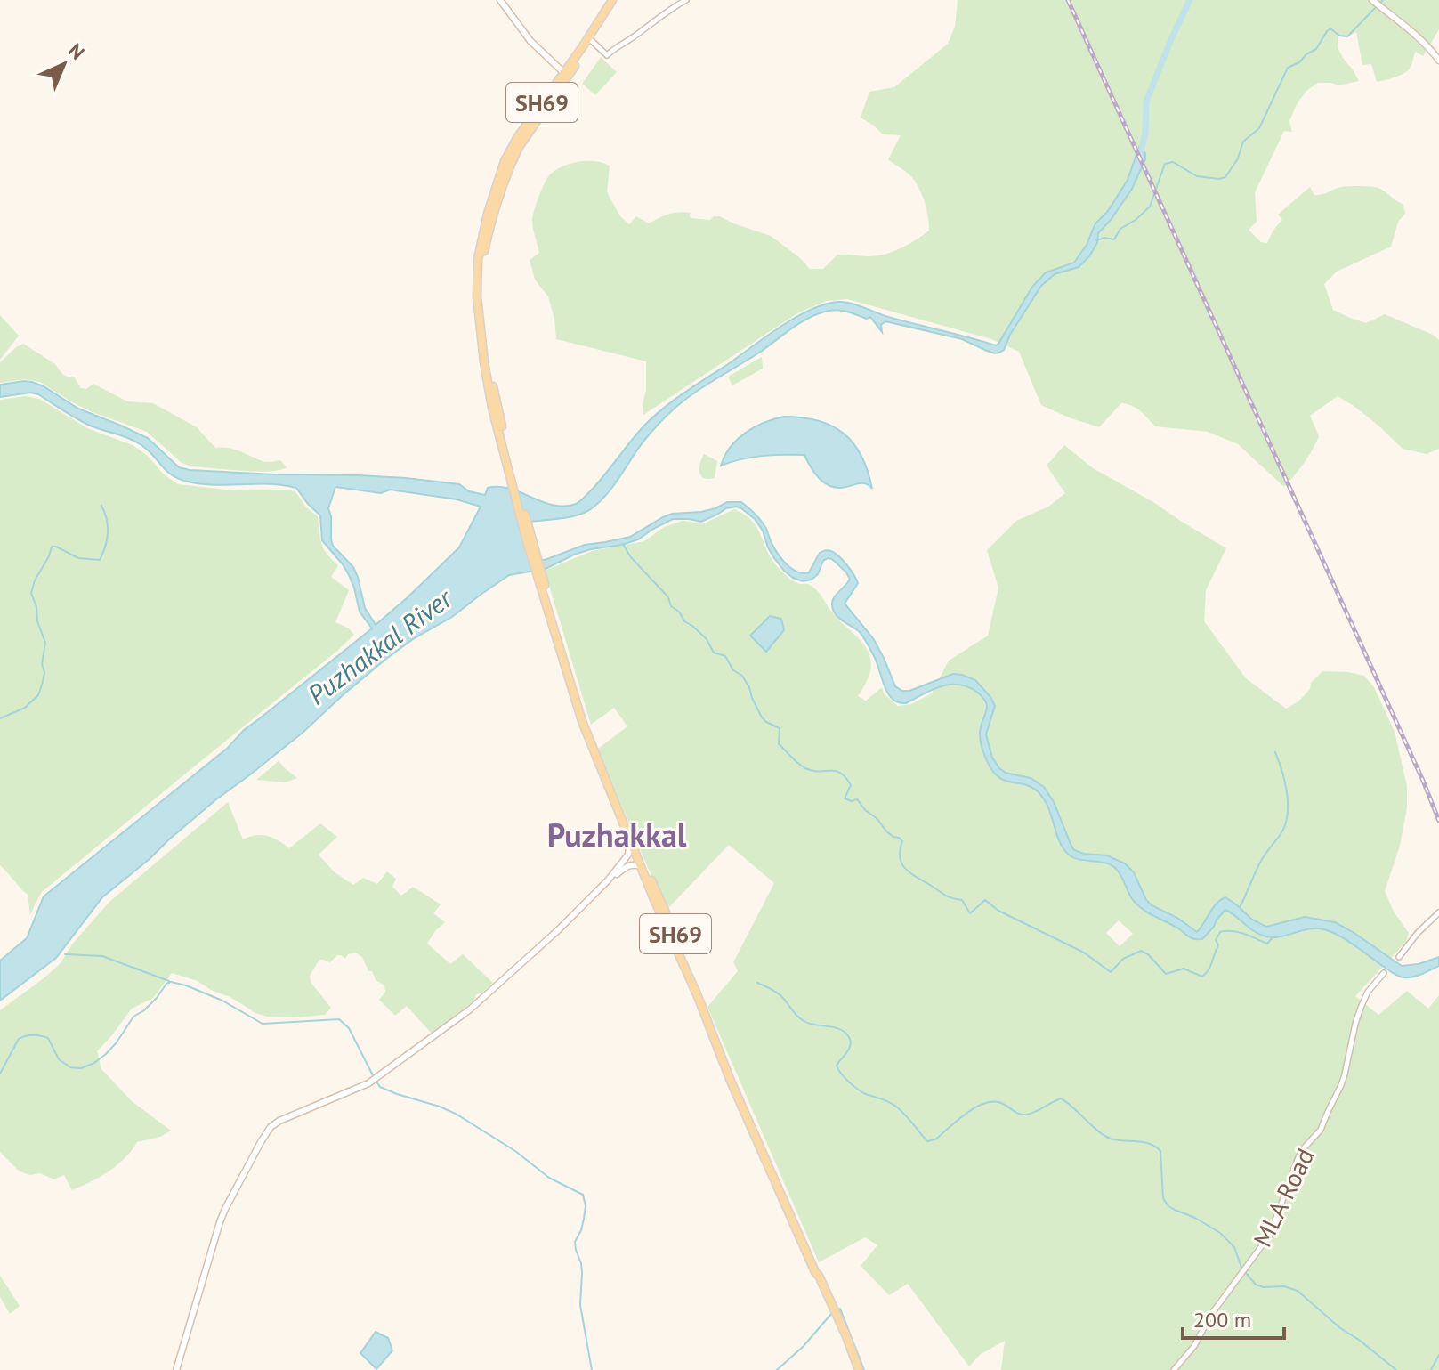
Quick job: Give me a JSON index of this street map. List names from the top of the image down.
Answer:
{
  "streets": {
    "main road": ["SH69"],
    "street": ["MLA Road"]
  },
  "districts": ["Puzhakkal"],
  "water": ["Puzhakkal River"],
  "scale_bar": "200 m",
  "north": "top right"
}
